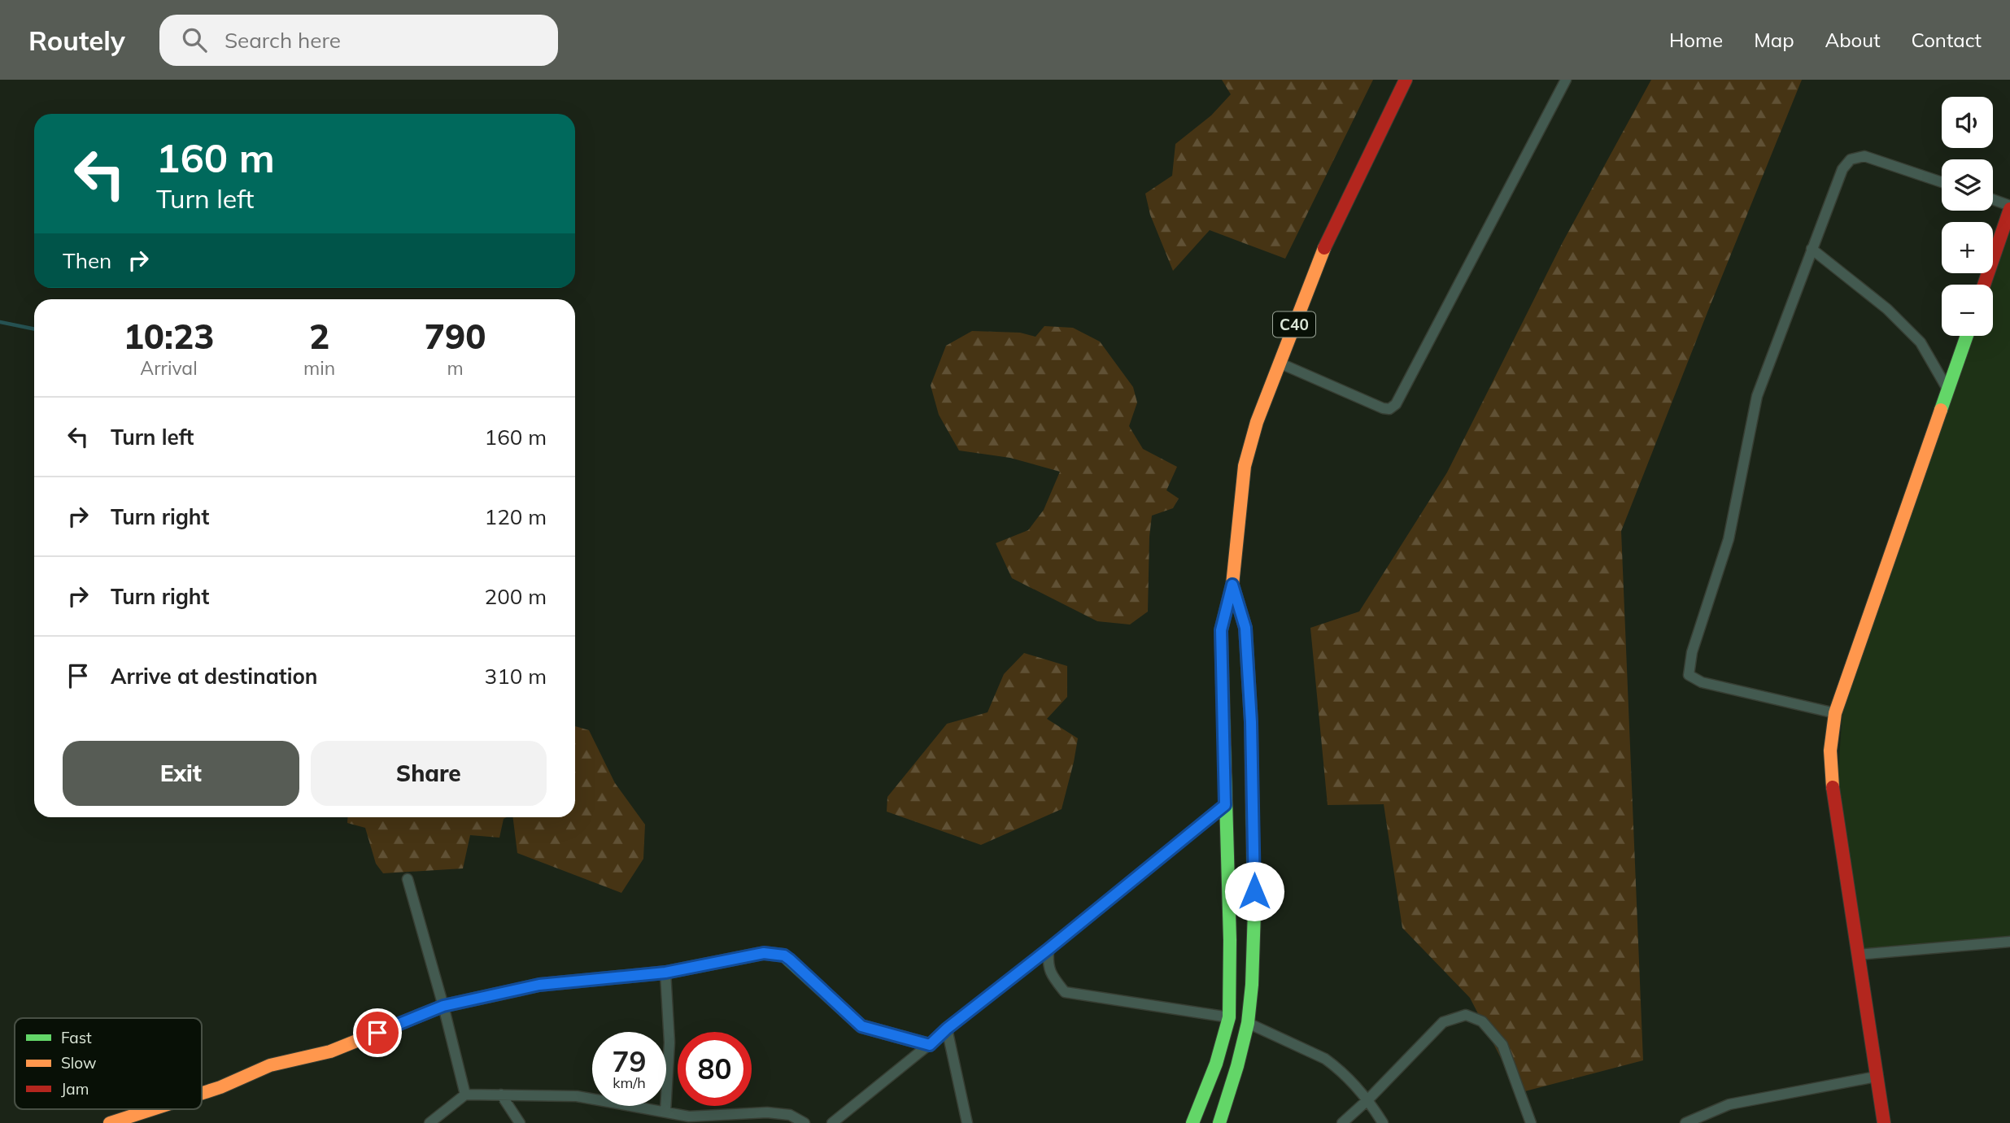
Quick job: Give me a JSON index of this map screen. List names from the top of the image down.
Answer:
{
  "streets": {
    "main road": ["C40"]
  },
  "legend": ["Fast", "Slow", "Jam"],
  "page": {
    "header": "Routely",
    "search": "Search here",
    "nav": [
      "Home",
      "Map",
      "About",
      "Contact"
    ],
    "map_buttons": ["+", "−"],
    "turn": ["160 m", "Turn left"],
    "then": "Then",
    "eta": [
      "10:23",
      "Arrival",
      "2",
      "min",
      "790",
      "m"
    ],
    "list": [
      {
        "name": "Turn left",
        "value": "160 m"
      },
      {
        "name": "Turn right",
        "value": "120 m"
      },
      {
        "name": "Turn right",
        "value": "200 m"
      },
      {
        "name": "Arrive at destination",
        "value": "310 m"
      }
    ],
    "buttons": ["Exit", "Share"],
    "speed": "79 km/h",
    "limit": "80"
  }
}
